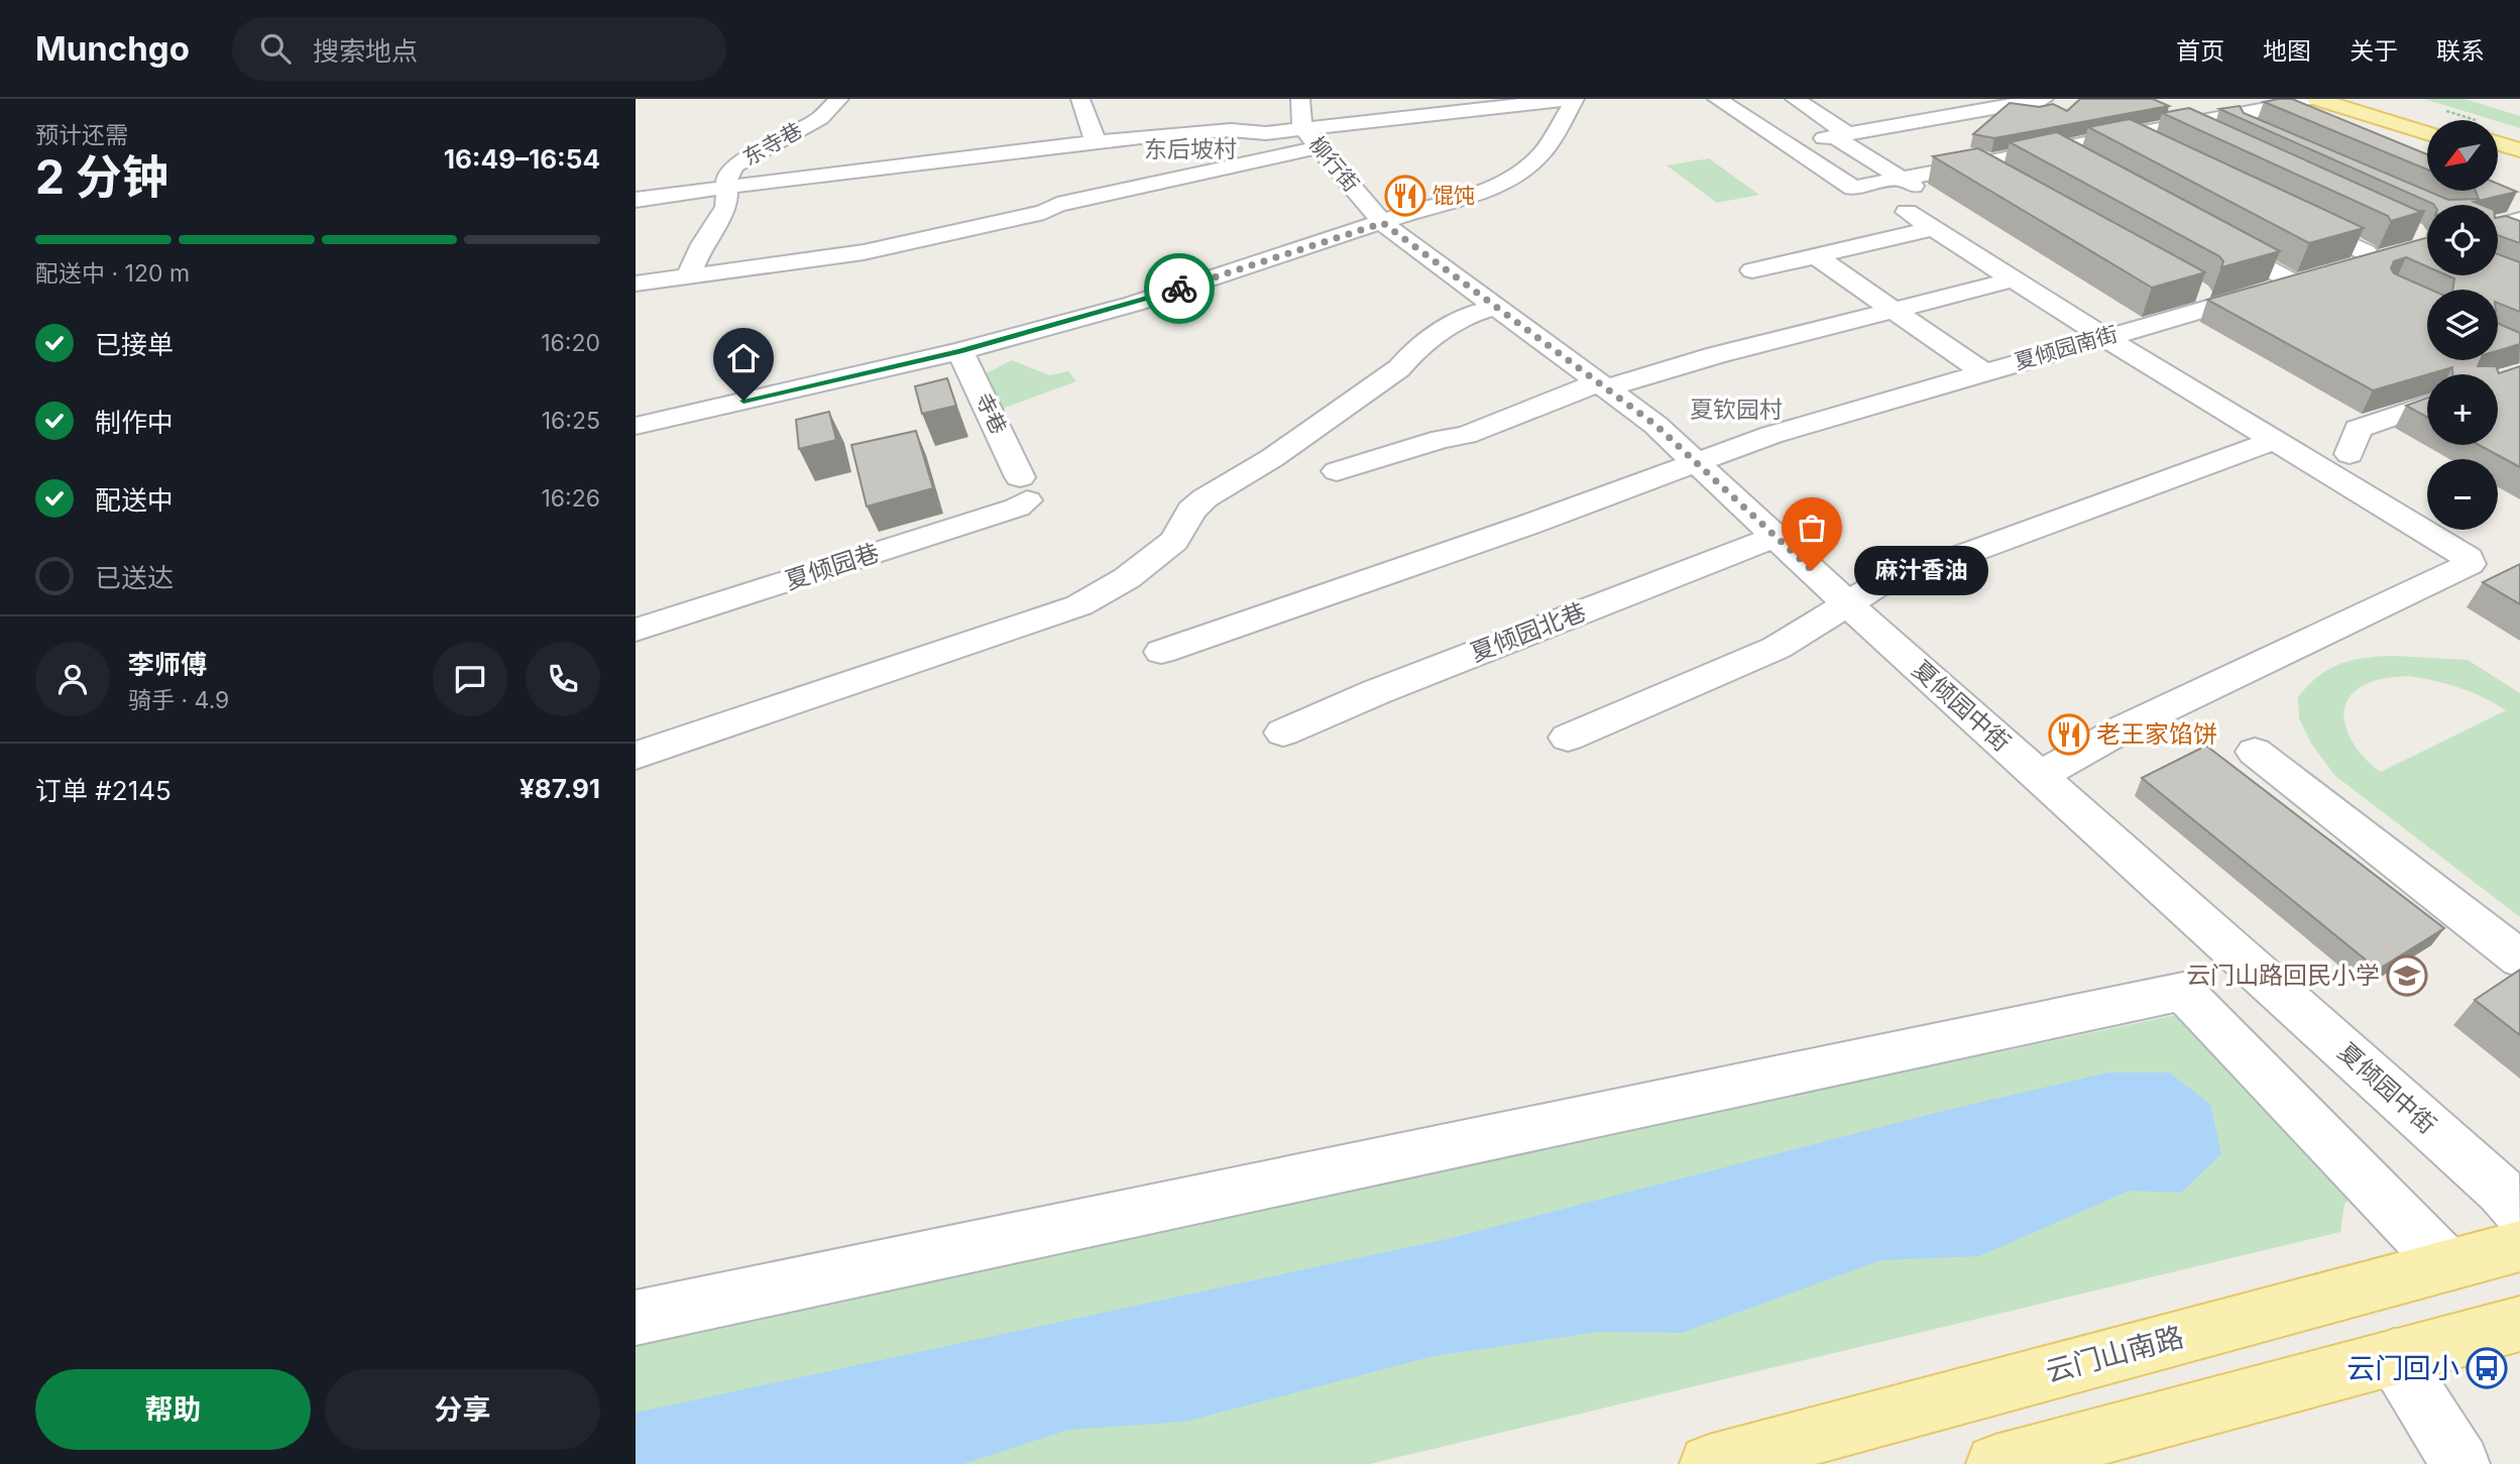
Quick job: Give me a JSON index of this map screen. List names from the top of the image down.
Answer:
{
  "streets": {
    "main road": ["云门山南路"],
    "street": [
      "东寺巷",
      "柳行街",
      "夏倾园南街",
      "寺巷",
      "夏倾园巷",
      "夏倾园北巷",
      "夏倾园中街"
    ]
  },
  "crossings": [
    ["柳行街", "夏倾园中街"],
    ["夏倾园南街", "夏倾园中街"],
    ["寺巷", "夏倾园巷"],
    ["夏倾园北巷", "夏倾园中街"]
  ],
  "districts": ["东后坡村", "夏钦园村"],
  "places": {
    "restaurant": ["馄饨", "老王家馅饼"],
    "other": ["麻汁香油"],
    "school or university": ["云门山路回民小学"],
    "bus stop": ["云门回小"]
  },
  "north": "bottom left",
  "page": {
    "header": "Munchgo",
    "search": "搜索地点",
    "nav": [
      "首页",
      "地图",
      "关于",
      "联系"
    ],
    "heading": ["2 分钟", "预计还需", "16:49–16:54"],
    "panel": [
      "李师傅",
      "骑手 · 4.9",
      "订单 #2145",
      "¥87.91"
    ],
    "map_buttons": ["+", "−"],
    "bar": "配送中 · 120 m",
    "list": [
      ["已接单", "16:20"],
      ["制作中", "16:25"],
      ["配送中", "16:26"],
      "已送达"
    ],
    "bubble": "麻汁香油",
    "buttons": ["帮助", "分享"]
  }
}
